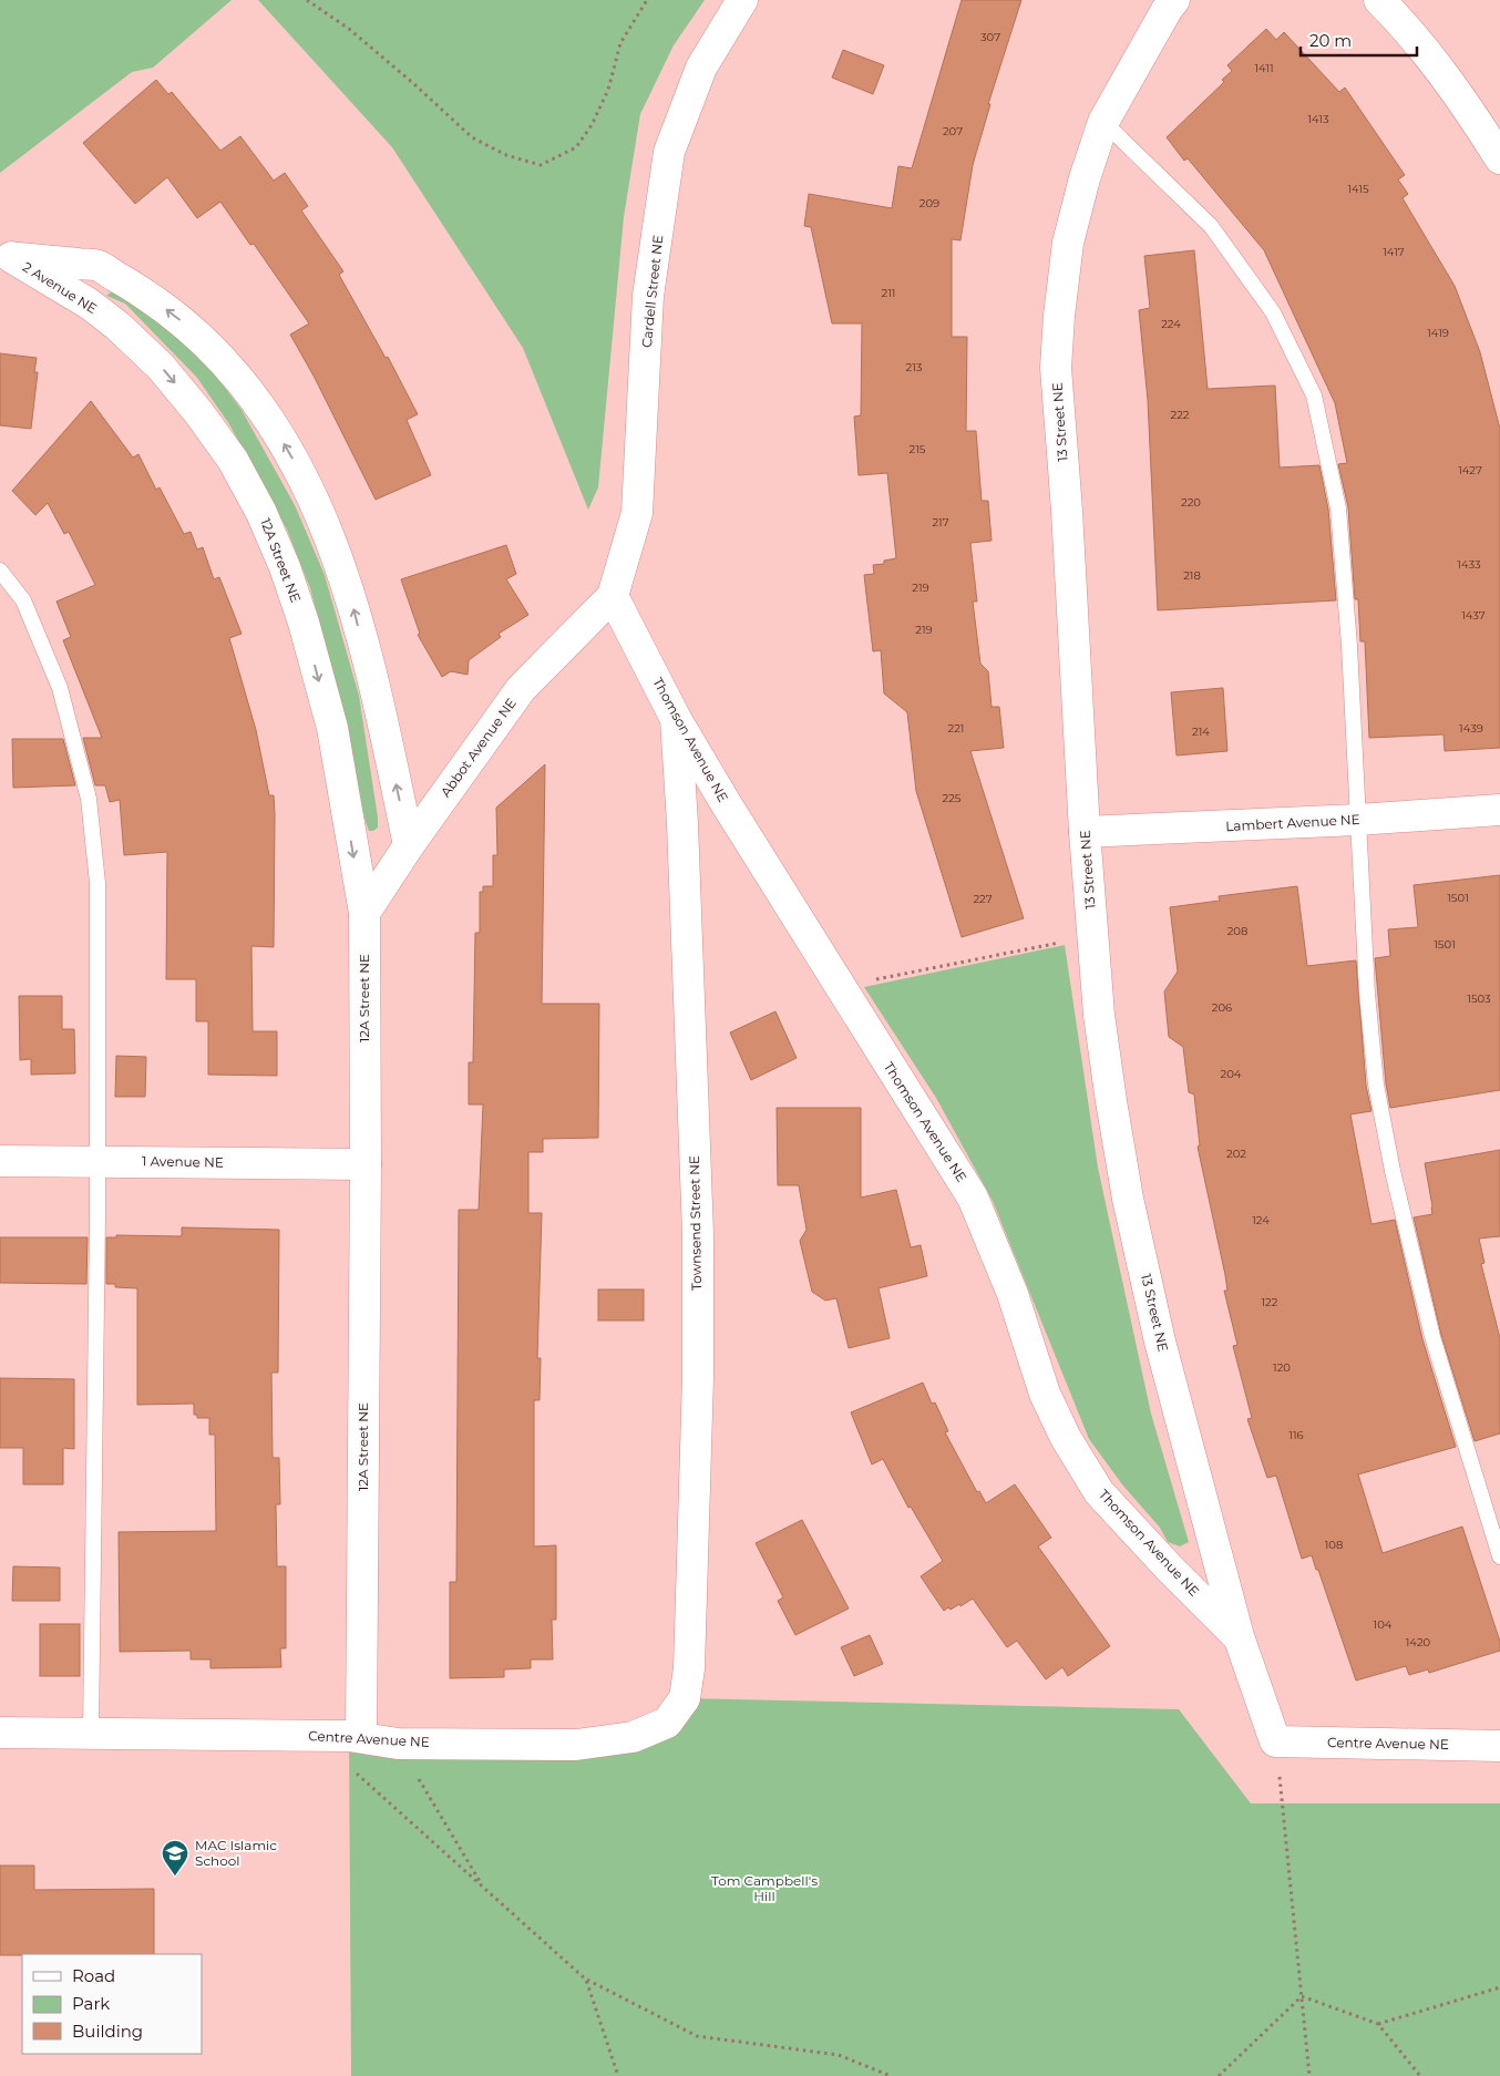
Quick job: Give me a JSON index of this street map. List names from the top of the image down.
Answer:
{
  "streets": {
    "street": [
      "2 Avenue NE",
      "Cardell Street NE",
      "13 Street NE",
      "12A Street NE",
      "Thomson Avenue NE",
      "Abbot Avenue NE",
      "Lambert Avenue NE",
      "1 Avenue NE",
      "Townsend Street NE",
      "Centre Avenue NE"
    ]
  },
  "crossings": [
    ["2 Avenue NE", "12A Street NE"],
    ["Cardell Street NE", "Thomson Avenue NE"],
    ["Cardell Street NE", "Abbot Avenue NE"],
    ["13 Street NE", "Thomson Avenue NE"],
    ["13 Street NE", "Lambert Avenue NE"],
    ["13 Street NE", "Centre Avenue NE"],
    ["12A Street NE", "Abbot Avenue NE"],
    ["12A Street NE", "1 Avenue NE"],
    ["12A Street NE", "Centre Avenue NE"],
    ["Thomson Avenue NE", "Abbot Avenue NE"],
    ["Thomson Avenue NE", "Townsend Street NE"],
    ["Townsend Street NE", "Centre Avenue NE"]
  ],
  "one_way": ["12A Street NE"],
  "parks": ["Tom Campbell's Hill"],
  "places": {
    "school or university": ["MAC Islamic School"]
  },
  "house_numbers": [
    "307",
    "1411",
    "1413",
    "207",
    "1415",
    "209",
    "1417",
    "211",
    "224",
    "1419",
    "213",
    "222",
    "215",
    "1427",
    "220",
    "217",
    "1433",
    "218",
    "219",
    "1437",
    "219",
    "221",
    "1439",
    "214",
    "225",
    "1501",
    "227",
    "208",
    "1501",
    "1503",
    "206",
    "204",
    "202",
    "124",
    "122",
    "120",
    "116",
    "108",
    "104",
    "1420"
  ],
  "legend": ["Road", "Park", "Building"],
  "scale_bar": "20 m"
}
